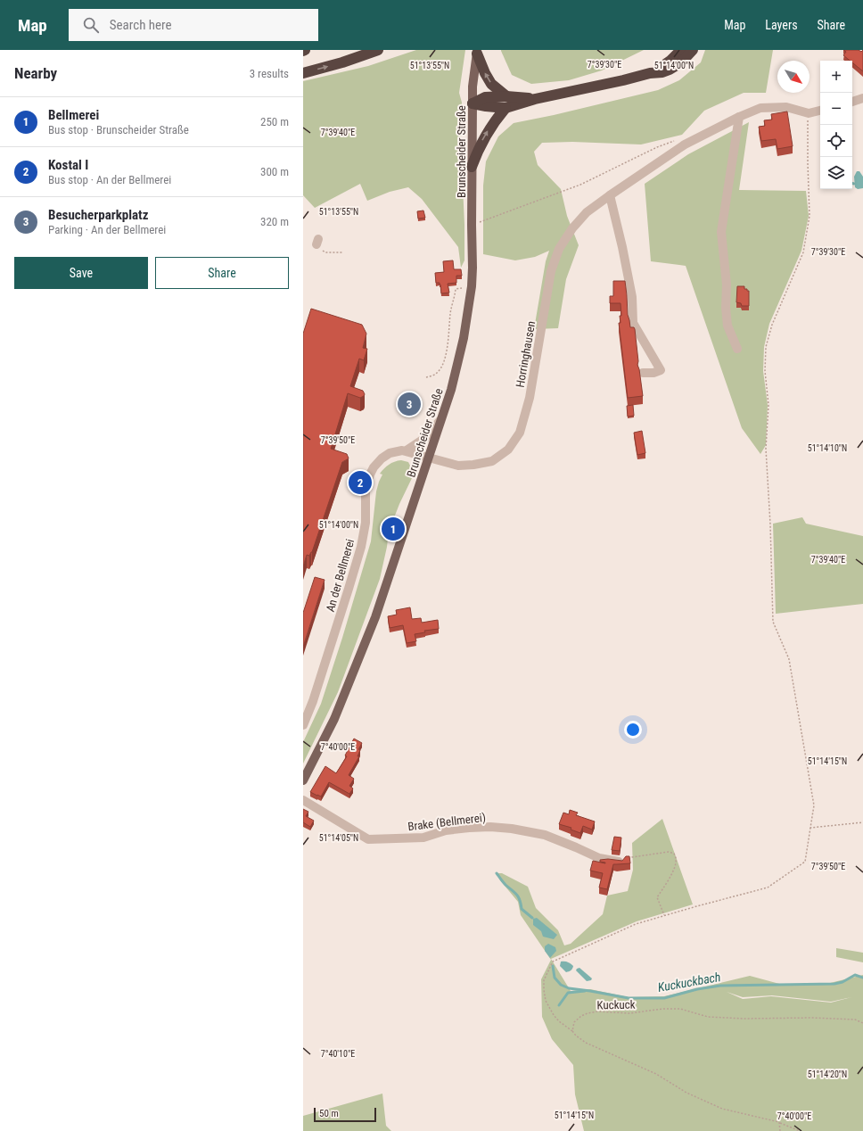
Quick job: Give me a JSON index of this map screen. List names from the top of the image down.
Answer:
{
  "streets": {
    "main road": ["Brunscheider Straße"],
    "street": ["Horringhausen", "An der Bellmerei", "Brake (Bellmerei)"],
    "path": ["Kuckuck"]
  },
  "crossings": [
    ["Brunscheider Straße", "Horringhausen"],
    ["Brunscheider Straße", "An der Bellmerei"],
    ["Horringhausen", "An der Bellmerei"]
  ],
  "water": ["Kuckuckbach"],
  "scale_bar": "50 m",
  "north": "bottom right",
  "page": {
    "header": "Map",
    "search": "Search here",
    "nav": ["Map", "Layers", "Share"],
    "heading": ["Nearby", "3 results"],
    "map_buttons": ["+", "−"],
    "list": [
      {
        "mark": "1",
        "name": "Bellmerei",
        "note": "Bus stop · Brunscheider Straße",
        "value": "250 m"
      },
      {
        "mark": "2",
        "name": "Kostal I",
        "note": "Bus stop · An der Bellmerei",
        "value": "300 m"
      },
      {
        "mark": "3",
        "name": "Besucherparkplatz",
        "note": "Parking · An der Bellmerei",
        "value": "320 m"
      }
    ],
    "buttons": ["Save", "Share"],
    "pins": ["3", "2", "1"],
    "scale": "50 m"
  },
  "coordinates": [
    "7°39'30\"E",
    "51°14'00\"N",
    "51°13'55\"N",
    "7°39'40\"E",
    "7°39'50\"E",
    "51°14'10\"N",
    "7°40'00\"E",
    "51°14'15\"N",
    "51°14'05\"N",
    "7°40'10\"E",
    "51°14'20\"N"
  ]
}
